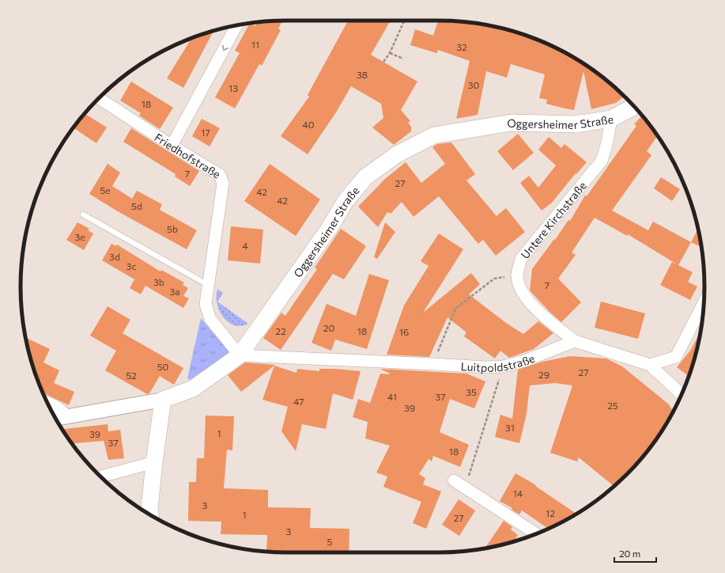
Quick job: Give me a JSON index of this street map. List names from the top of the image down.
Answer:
{
  "streets": {
    "main road": ["Oggersheimer Straße"],
    "street": ["Friedhofstraße", "Untere Kirchstraße", "Luitpoldstraße"]
  },
  "crossings": [
    ["Oggersheimer Straße", "Friedhofstraße"],
    ["Oggersheimer Straße", "Untere Kirchstraße"],
    ["Oggersheimer Straße", "Luitpoldstraße"],
    ["Friedhofstraße", "Luitpoldstraße"]
  ],
  "house_numbers": [
    "11",
    "32",
    "38",
    "30",
    "13",
    "18",
    "40",
    "17",
    "7",
    "27",
    "5e",
    "42",
    "42",
    "5d",
    "5b",
    "3e",
    "4",
    "3d",
    "3c",
    "3b",
    "7",
    "3a",
    "20",
    "22",
    "18",
    "16",
    "50",
    "27",
    "29",
    "52",
    "35",
    "41",
    "37",
    "47",
    "25",
    "39",
    "31",
    "1",
    "39",
    "37",
    "18",
    "14",
    "3",
    "12",
    "1",
    "27",
    "3",
    "5"
  ],
  "scale_bar": "20 m"
}
